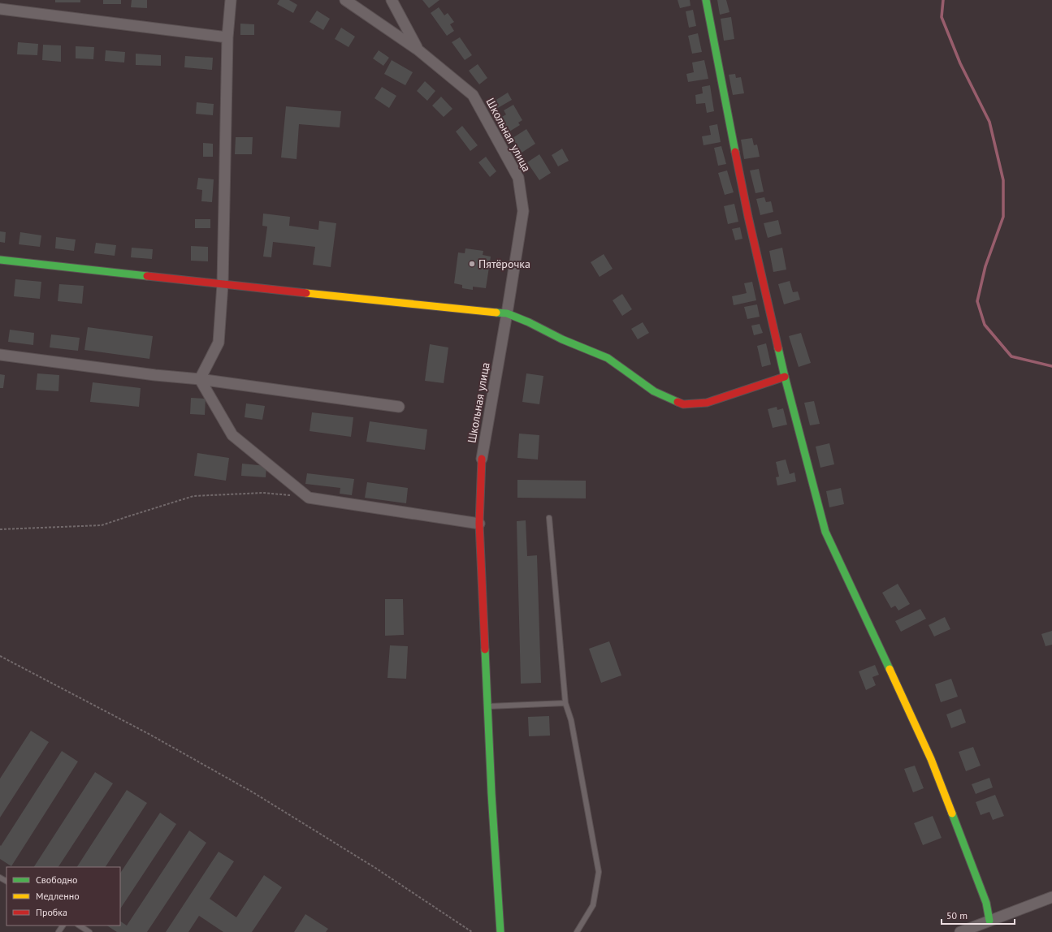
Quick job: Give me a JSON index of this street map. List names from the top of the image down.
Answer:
{
  "streets": {
    "street": ["Школьная улица"]
  },
  "places": ["Пятёрочка"],
  "legend": ["Свободно", "Медленно", "Пробка"],
  "scale_bar": "50 m"
}
